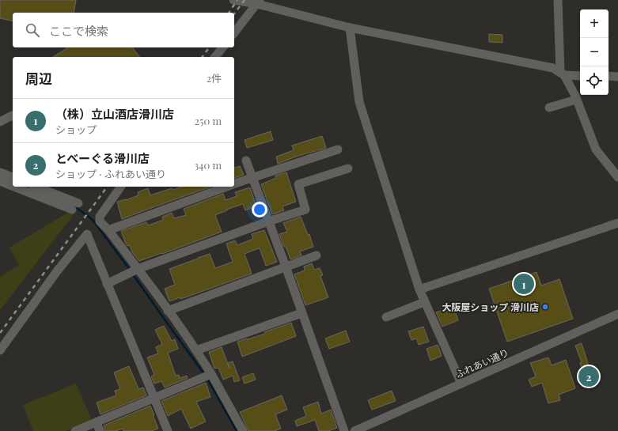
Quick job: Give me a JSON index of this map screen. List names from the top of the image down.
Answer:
{
  "streets": {
    "street": ["ふれあい通り"]
  },
  "places": ["大阪屋ショップ 滑川店"],
  "page": {
    "map_buttons": ["+", "−"],
    "search": "ここで検索",
    "heading": ["周辺", "2件"],
    "list": [
      {
        "mark": "1",
        "name": "（株）立山酒店滑川店",
        "note": "ショップ",
        "value": "250 m"
      },
      {
        "mark": "2",
        "name": "とべーぐる滑川店",
        "note": "ショップ · ふれあい通り",
        "value": "340 m"
      }
    ],
    "pins": ["1", "2"]
  }
}
